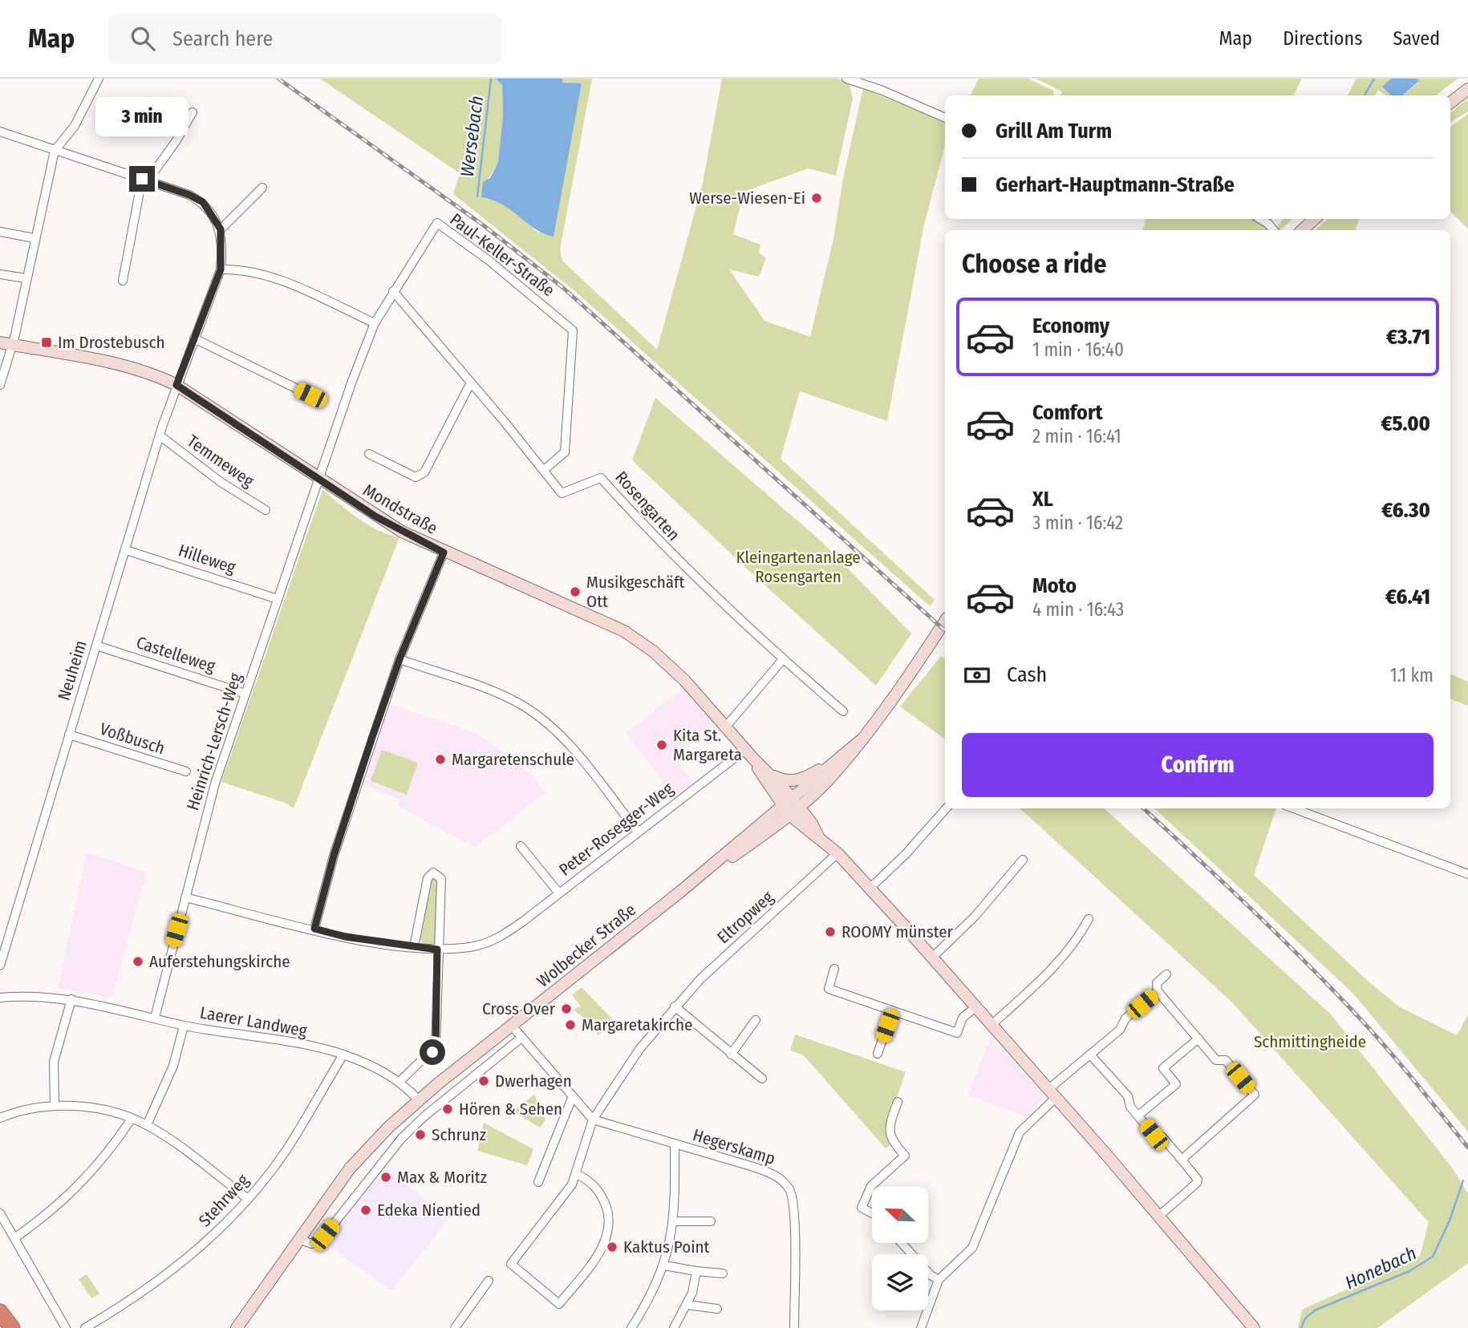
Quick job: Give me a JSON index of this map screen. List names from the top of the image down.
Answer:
{
  "streets": {
    "street": [
      "Paul-Keller-Straße",
      "Temmeweg",
      "Rosengarten",
      "Mondstraße",
      "Hilleweg",
      "Castelleweg",
      "Neuheim",
      "Voßbusch",
      "Heinrich-Lersch-Weg",
      "Peter-Rosegger-Weg",
      "Eltropweg",
      "Wolbecker Straße",
      "Laerer Landweg",
      "Hegerskamp",
      "Stehrweg"
    ]
  },
  "crossings": [
    ["Paul-Keller-Straße", "Rosengarten"],
    ["Paul-Keller-Straße", "Mondstraße"],
    ["Paul-Keller-Straße", "Heinrich-Lersch-Weg"],
    ["Temmeweg", "Neuheim"],
    ["Mondstraße", "Neuheim"],
    ["Mondstraße", "Heinrich-Lersch-Weg"],
    ["Mondstraße", "Peter-Rosegger-Weg"],
    ["Mondstraße", "Wolbecker Straße"],
    ["Hilleweg", "Neuheim"],
    ["Hilleweg", "Heinrich-Lersch-Weg"],
    ["Castelleweg", "Neuheim"],
    ["Castelleweg", "Heinrich-Lersch-Weg"],
    ["Neuheim", "Voßbusch"],
    ["Heinrich-Lersch-Weg", "Peter-Rosegger-Weg"],
    ["Heinrich-Lersch-Weg", "Laerer Landweg"],
    ["Eltropweg", "Hegerskamp"],
    ["Wolbecker Straße", "Laerer Landweg"],
    ["Wolbecker Straße", "Hegerskamp"],
    ["Laerer Landweg", "Stehrweg"]
  ],
  "water": ["Wersebach", "Honebach"],
  "parks": ["Kleingartenanlage Rosengarten", "Schmittingheide"],
  "places": {
    "other": [
      "Werse-Wiesen-Ei",
      "Musikgeschäft Ott",
      "Kita St. Margareta",
      "Margaretenschule",
      "ROOMY münster",
      "Auferstehungskirche",
      "Cross Over",
      "Margaretakirche",
      "Dwerhagen",
      "Hören & Sehen",
      "Schrunz",
      "Max & Moritz",
      "Edeka Nientied",
      "Kaktus Point"
    ],
    "transit": ["Im Drostebusch"]
  },
  "north": "top left",
  "page": {
    "header": "Map",
    "search": "Search here",
    "nav": ["Map", "Directions", "Saved"],
    "banner": ["Grill Am Turm", "Gerhart-Hauptmann-Straße"],
    "bubble": "3 min",
    "heading": "Choose a ride",
    "list": [
      {
        "name": "Economy",
        "note": "1 min · 16:40",
        "value": "€3.71"
      },
      {
        "name": "Comfort",
        "note": "2 min · 16:41",
        "value": "€5.00"
      },
      {
        "name": "XL",
        "note": "3 min · 16:42",
        "value": "€6.30"
      },
      {
        "name": "Moto",
        "note": "4 min · 16:43",
        "value": "€6.41"
      }
    ],
    "pay": ["Cash", "1.1 km"],
    "buttons": "Confirm"
  }
}
